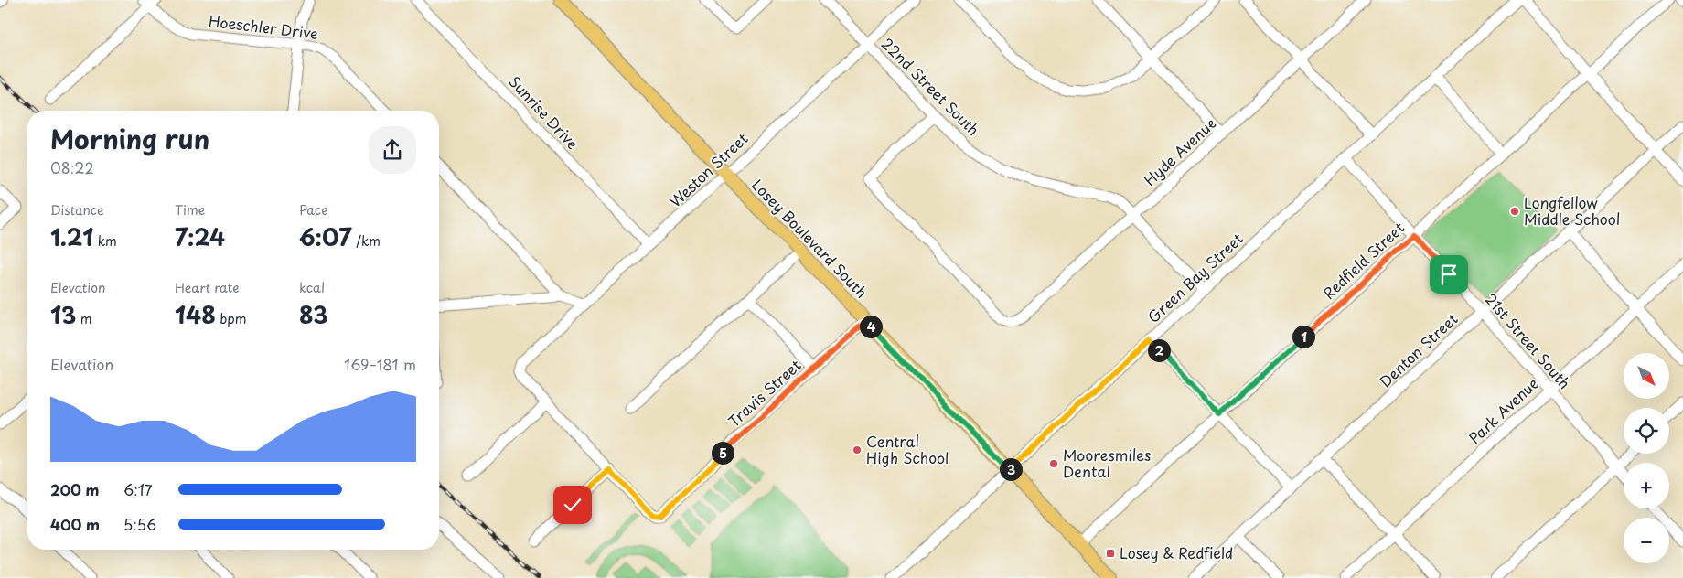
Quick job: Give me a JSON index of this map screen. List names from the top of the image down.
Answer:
{
  "streets": {
    "main road": ["Losey Boulevard South"],
    "street": [
      "Hoeschler Drive",
      "22nd Street South",
      "Sunrise Drive",
      "Hyde Avenue",
      "Weston Street",
      "Redfield Street",
      "Green Bay Street",
      "21st Street South",
      "Denton Street",
      "Travis Street",
      "Park Avenue"
    ]
  },
  "crossings": [
    ["22nd Street South", "Hyde Avenue"],
    ["22nd Street South", "Weston Street"],
    ["22nd Street South", "Green Bay Street"],
    ["Sunrise Drive", "Weston Street"],
    ["Weston Street", "Losey Boulevard South"],
    ["Losey Boulevard South", "Redfield Street"],
    ["Losey Boulevard South", "Green Bay Street"],
    ["Losey Boulevard South", "Travis Street"],
    ["Redfield Street", "21st Street South"],
    ["Green Bay Street", "21st Street South"],
    ["21st Street South", "Denton Street"],
    ["21st Street South", "Park Avenue"]
  ],
  "places": {
    "other": ["Longfellow Middle School", "Central High School", "Mooresmiles Dental"],
    "transit": ["Losey & Redfield"]
  },
  "north": "bottom right",
  "page": {
    "heading": ["Morning run", "08:22"],
    "stats": [
      ["Distance", "1.21 km"],
      ["Time", "7:24"],
      ["Pace", "6:07 /km"],
      ["Elevation", "13 m"],
      ["Heart rate", "148 bpm"],
      ["kcal", "83"]
    ],
    "pins": [
      "4",
      "1",
      "2",
      "5",
      "3"
    ],
    "chart": ["Elevation", "169–181 m"],
    "map_buttons": ["+", "−"],
    "list": [
      {
        "name": "200 m",
        "note": "6:17"
      },
      {
        "name": "400 m",
        "note": "5:56"
      }
    ]
  }
}
